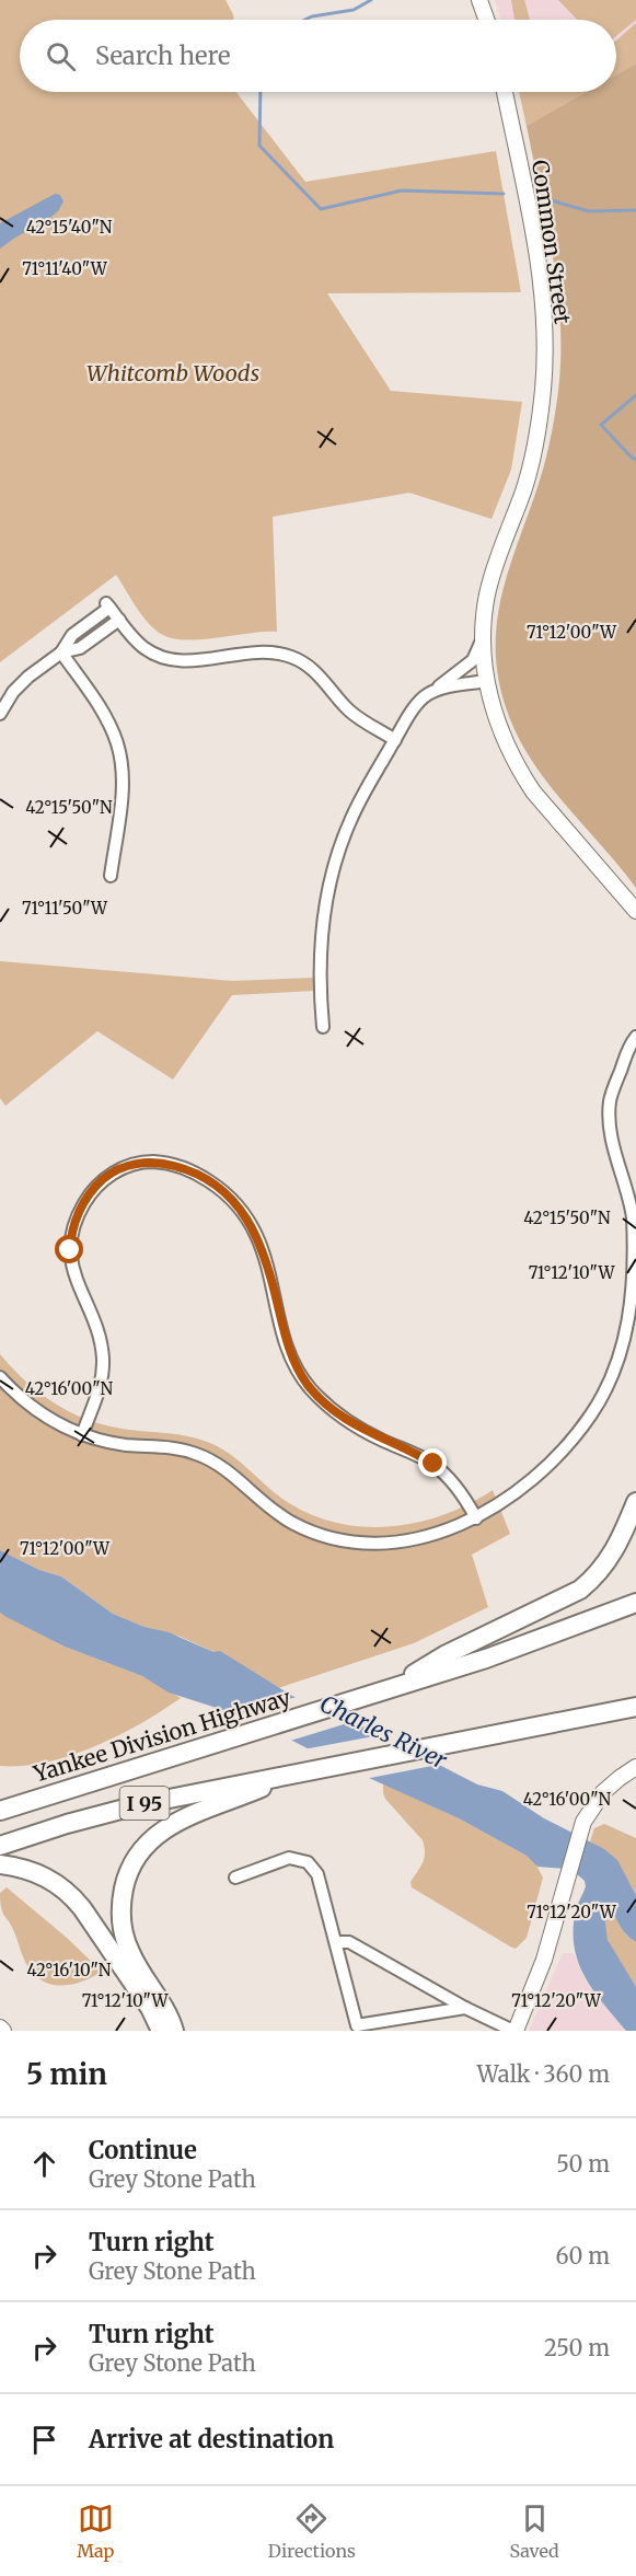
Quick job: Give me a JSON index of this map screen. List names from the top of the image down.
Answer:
{
  "streets": {
    "highway": ["Yankee Division Highway", "I 95"],
    "main road": ["Common Street"]
  },
  "water": ["Charles River"],
  "parks": ["Whitcomb Woods"],
  "page": {
    "search": "Search here",
    "heading": ["5 min", "Walk · 360 m"],
    "list": [
      ["Continue", "Grey Stone Path", "50 m"],
      ["Turn right", "Grey Stone Path", "60 m"],
      ["Turn right", "Grey Stone Path", "250 m"],
      "Arrive at destination"
    ],
    "nav": ["Map", "Directions", "Saved"]
  },
  "coordinates": [
    "42°15'40\"N",
    "71°11'40\"W",
    "71°12'00\"W",
    "42°15'50\"N",
    "71°11'50\"W",
    "71°12'10\"W",
    "42°16'00\"N",
    "71°12'20\"W",
    "42°16'10\"N"
  ]
}
